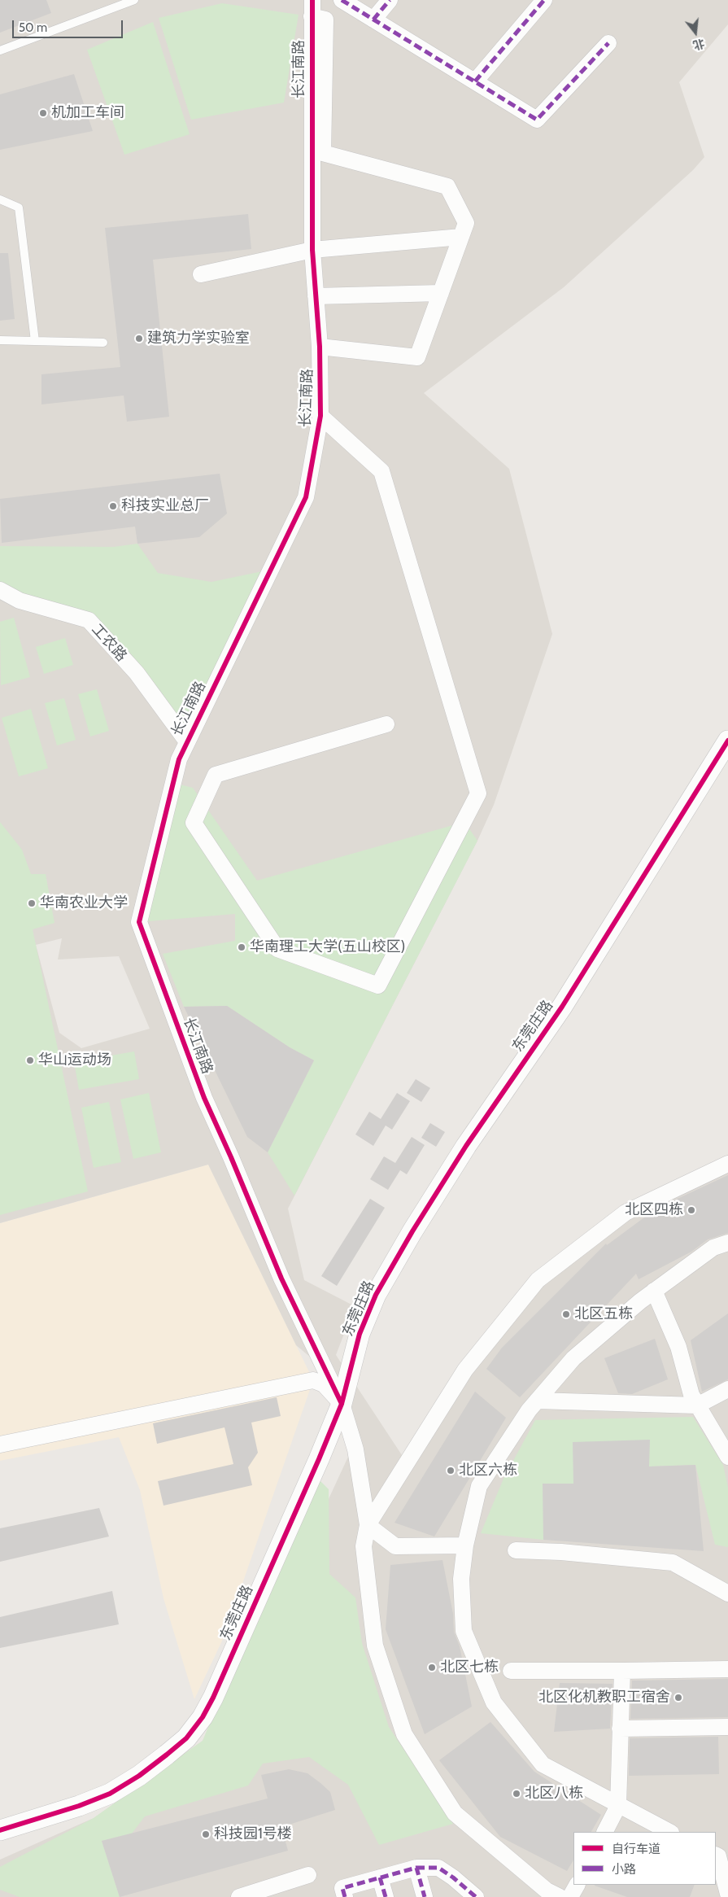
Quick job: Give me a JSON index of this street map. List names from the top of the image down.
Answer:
{
  "streets": {
    "street": ["长江南路", "工农路", "东莞庄路"]
  },
  "crossings": [
    ["长江南路", "工农路"],
    ["长江南路", "东莞庄路"]
  ],
  "places": [
    "机加工车间",
    "建筑力学实验室",
    "科技实业总厂",
    "华南农业大学",
    "华南理工大学(五山校区)",
    "华山运动场",
    "北区四栋",
    "北区五栋",
    "北区六栋",
    "北区七栋",
    "北区化机教职工宿舍",
    "北区八栋",
    "科技园1号楼"
  ],
  "legend": ["自行车道", "小路"],
  "scale_bar": "50 m",
  "north": "bottom"
}
